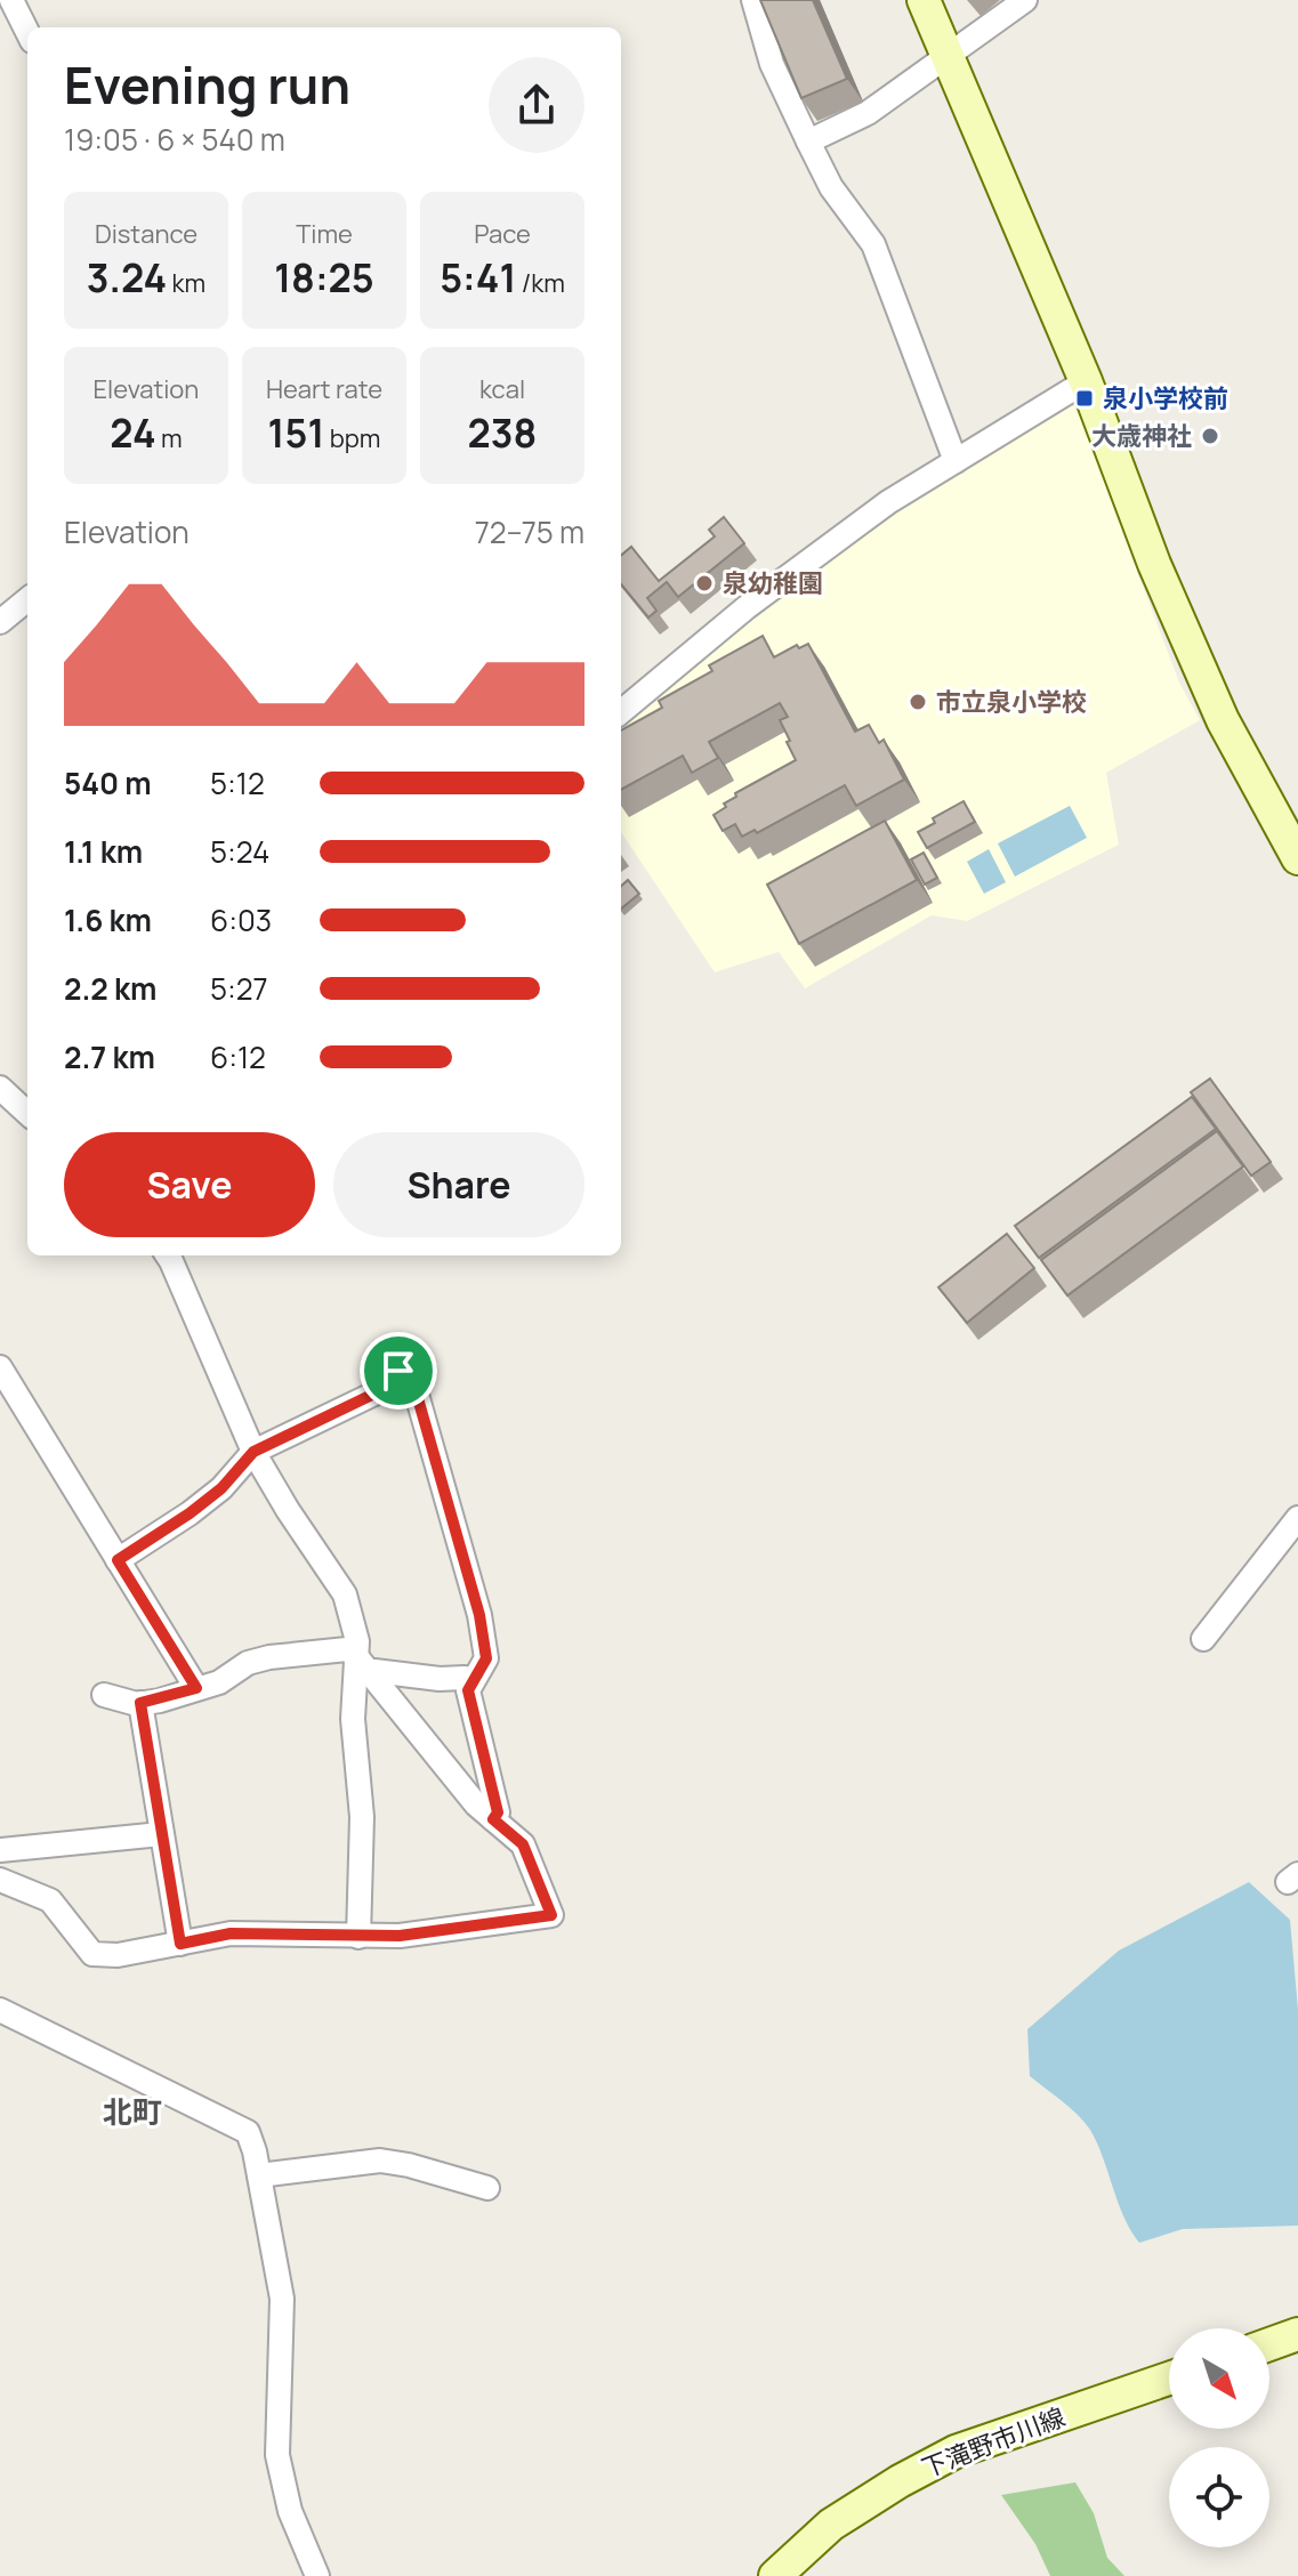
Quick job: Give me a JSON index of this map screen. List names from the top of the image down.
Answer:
{
  "streets": {
    "street": ["下滝野市川線"]
  },
  "districts": ["北町"],
  "places": {
    "transit": ["泉小学校前"],
    "other": ["大歳神社", "泉幼稚園", "市立泉小学校"]
  },
  "north": "bottom right",
  "page": {
    "heading": ["Evening run", "19:05 · 6 × 540 m"],
    "stats": [
      ["Distance", "3.24 km"],
      ["Time", "18:25"],
      ["Pace", "5:41 /km"],
      ["Elevation", "24 m"],
      ["Heart rate", "151 bpm"],
      ["kcal", "238"]
    ],
    "chart": ["Elevation", "72–75 m"],
    "list": [
      {
        "name": "540 m",
        "note": "5:12"
      },
      {
        "name": "1.1 km",
        "note": "5:24"
      },
      {
        "name": "1.6 km",
        "note": "6:03"
      },
      {
        "name": "2.2 km",
        "note": "5:27"
      },
      {
        "name": "2.7 km",
        "note": "6:12"
      }
    ],
    "buttons": ["Save", "Share"]
  }
}
